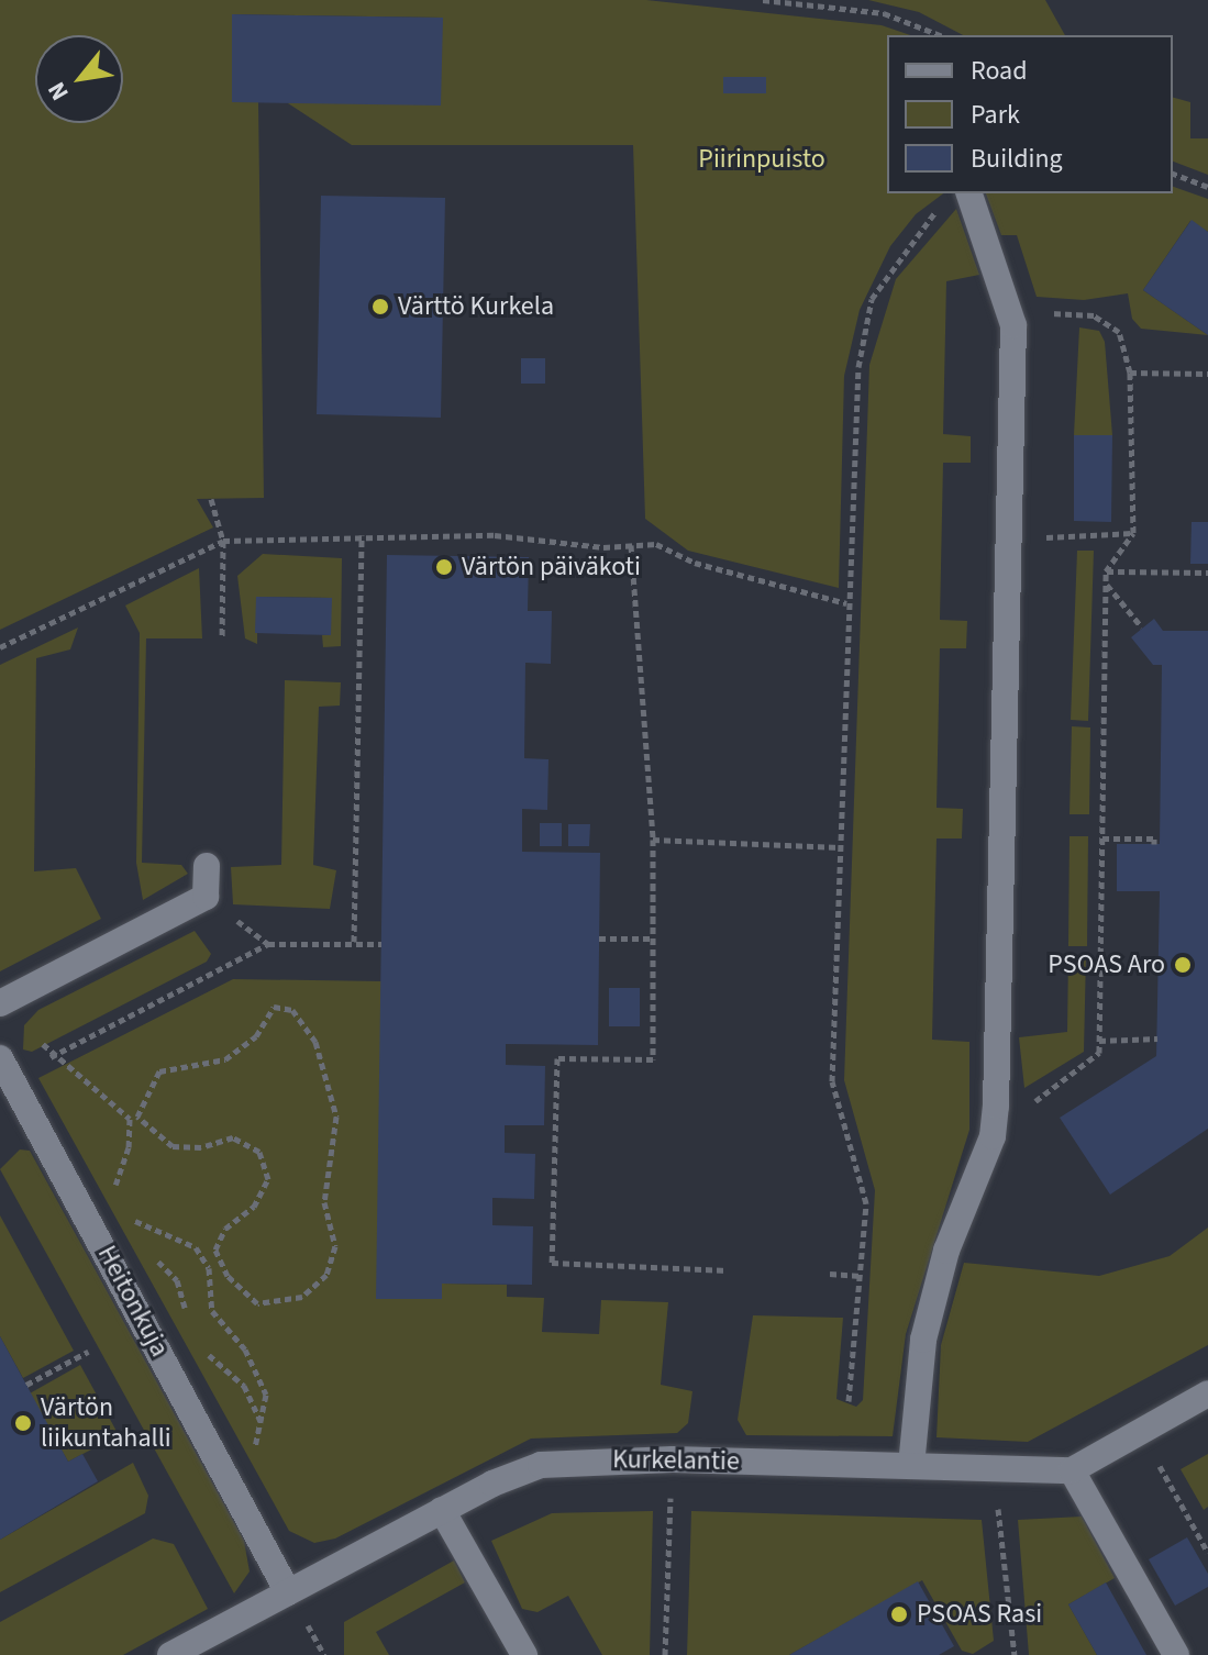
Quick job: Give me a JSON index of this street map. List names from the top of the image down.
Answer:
{
  "streets": {
    "street": ["Heitonkuja", "Kurkelantie"]
  },
  "crossings": [
    ["Heitonkuja", "Kurkelantie"]
  ],
  "parks": ["Piirinpuisto"],
  "places": [
    "Värttö Kurkela",
    "Värtön päiväkoti",
    "PSOAS Aro",
    "Värtön liikuntahalli",
    "PSOAS Rasi"
  ],
  "legend": ["Road", "Park", "Building"],
  "north": "bottom left"
}
